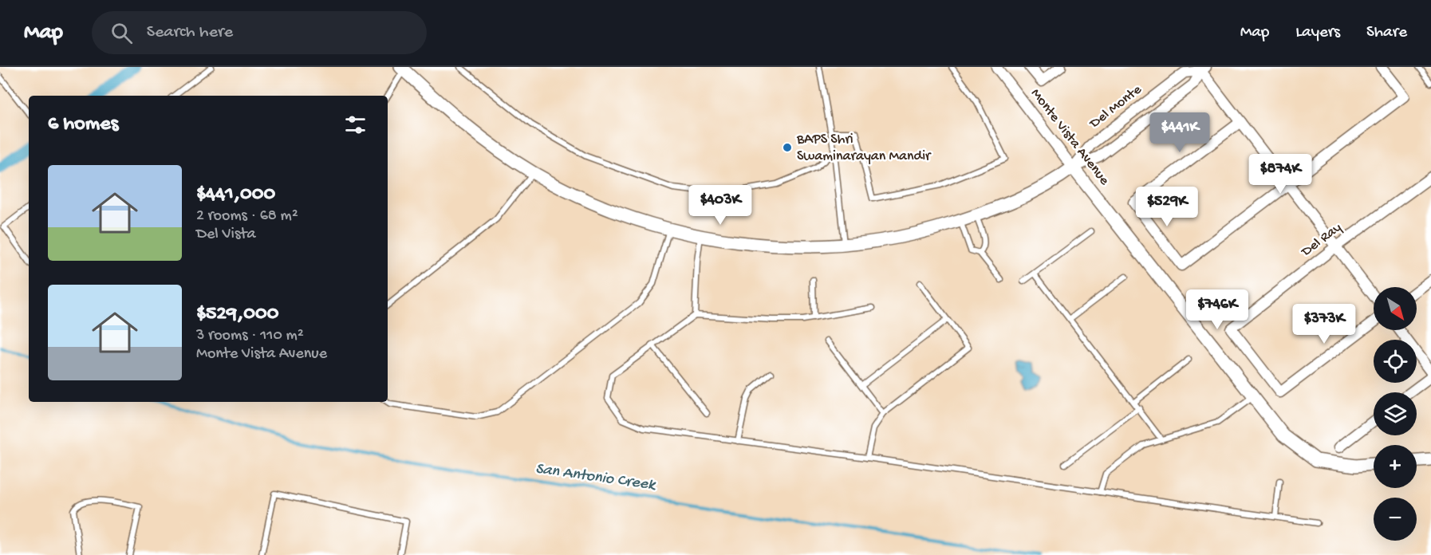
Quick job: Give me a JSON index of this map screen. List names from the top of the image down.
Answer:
{
  "streets": {
    "street": ["Del Monte", "Monte Vista Avenue", "Del Ray"]
  },
  "crossings": [
    ["Del Monte", "Monte Vista Avenue"]
  ],
  "water": ["San Antonio Creek"],
  "places": ["BAPS Shri Swaminarayan Mandir"],
  "north": "bottom right",
  "page": {
    "header": "Map",
    "search": "Search here",
    "nav": ["Map", "Layers", "Share"],
    "heading": "6 homes",
    "price": [
      "$441K",
      "$874K",
      "$403K",
      "$529K",
      "$746K",
      "$373K"
    ],
    "list": [
      {
        "name": "$441,000",
        "note": "2 rooms · 68 m² · Del Vista"
      },
      {
        "name": "$529,000",
        "note": "3 rooms · 110 m² · Monte Vista Avenue"
      }
    ],
    "map_buttons": ["+", "−"]
  }
}
